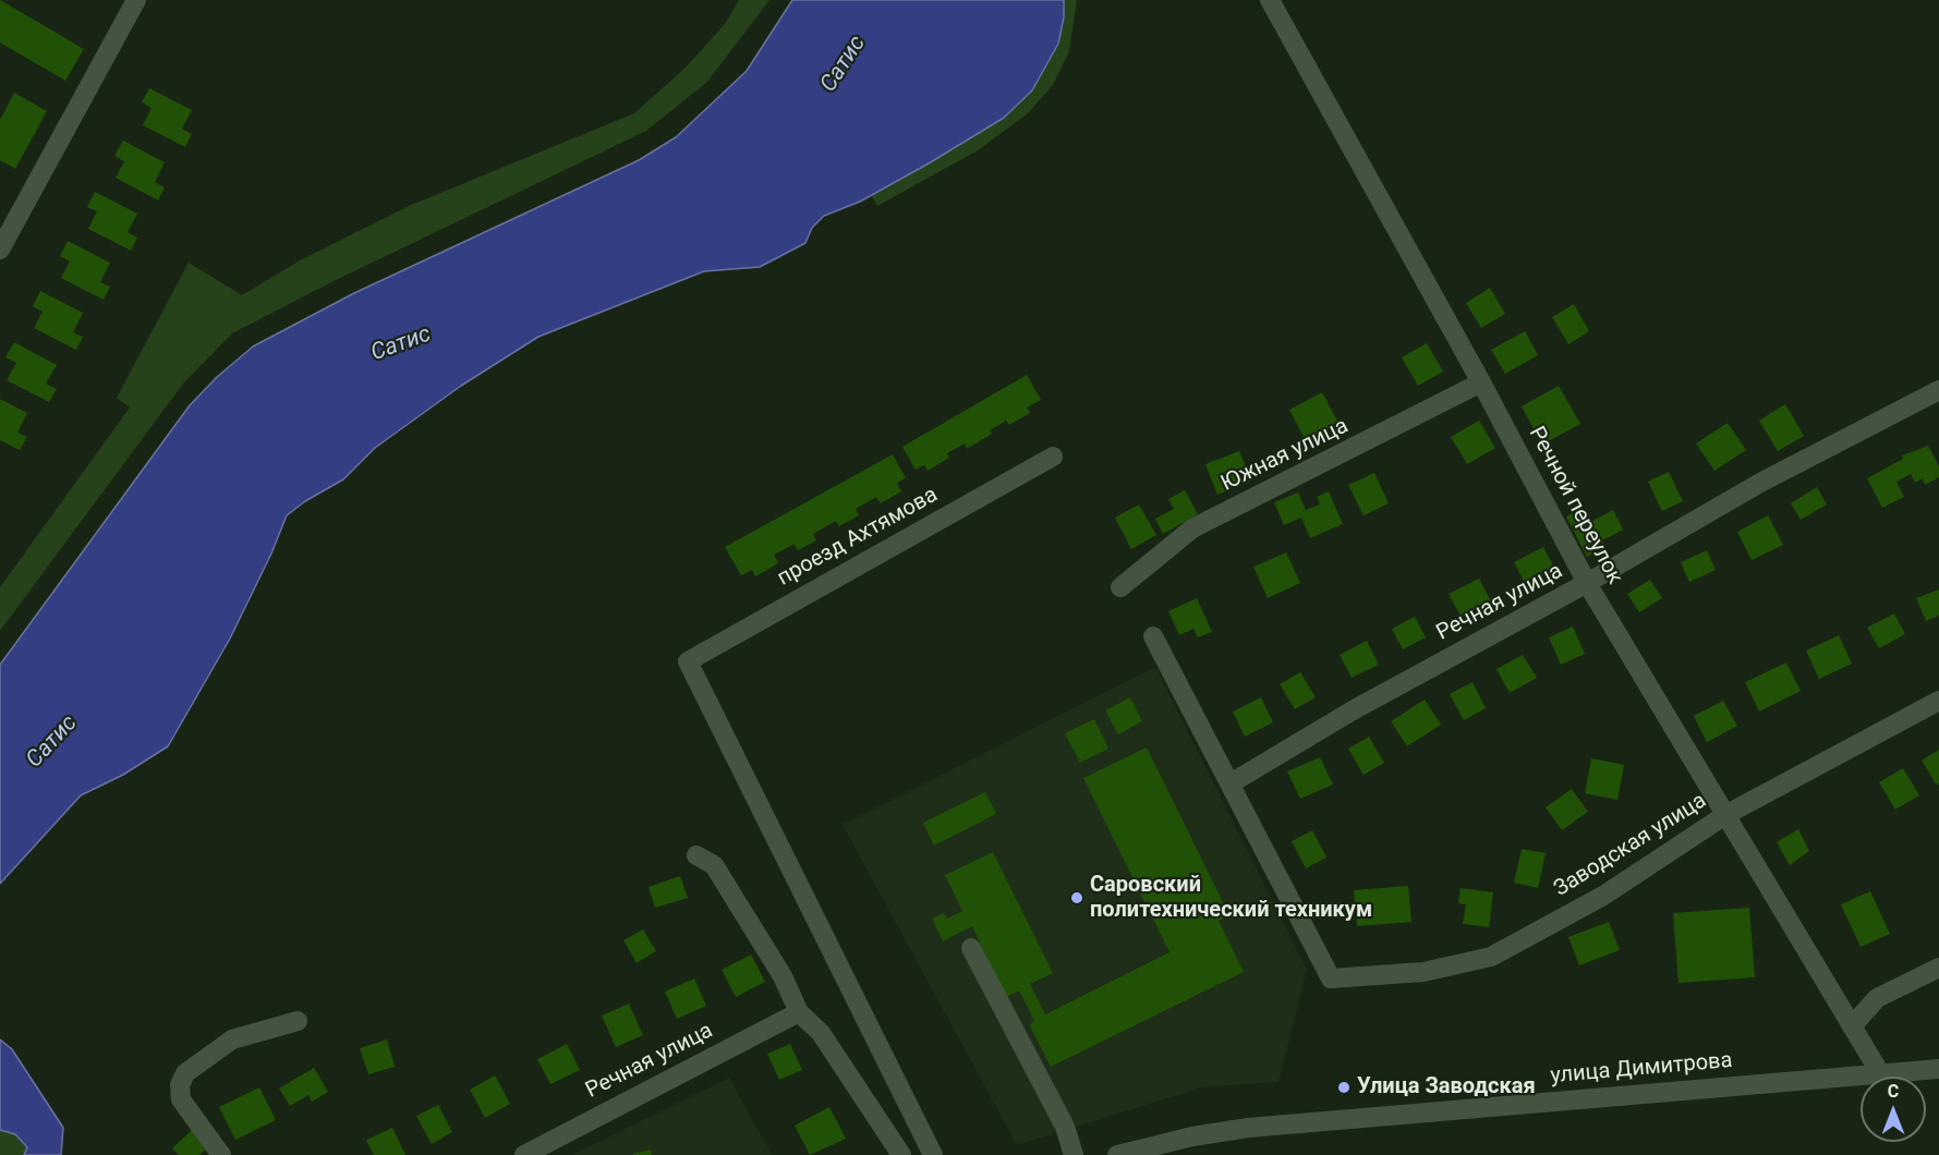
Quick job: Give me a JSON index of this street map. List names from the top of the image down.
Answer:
{
  "streets": {
    "street": [
      "Южная улица",
      "Речной переулок",
      "проезд Ахтямова",
      "Речная улица",
      "Заводская улица",
      "улица Димитрова"
    ]
  },
  "crossings": [
    ["Южная улица", "Речной переулок"],
    ["Речной переулок", "Речная улица"],
    ["Речной переулок", "Заводская улица"],
    ["Речной переулок", "улица Димитрова"],
    ["Речная улица", "Заводская улица"]
  ],
  "water": ["Сатис"],
  "places": ["Саровский политехнический техникум", "Улица Заводская"],
  "north": "top"
}
